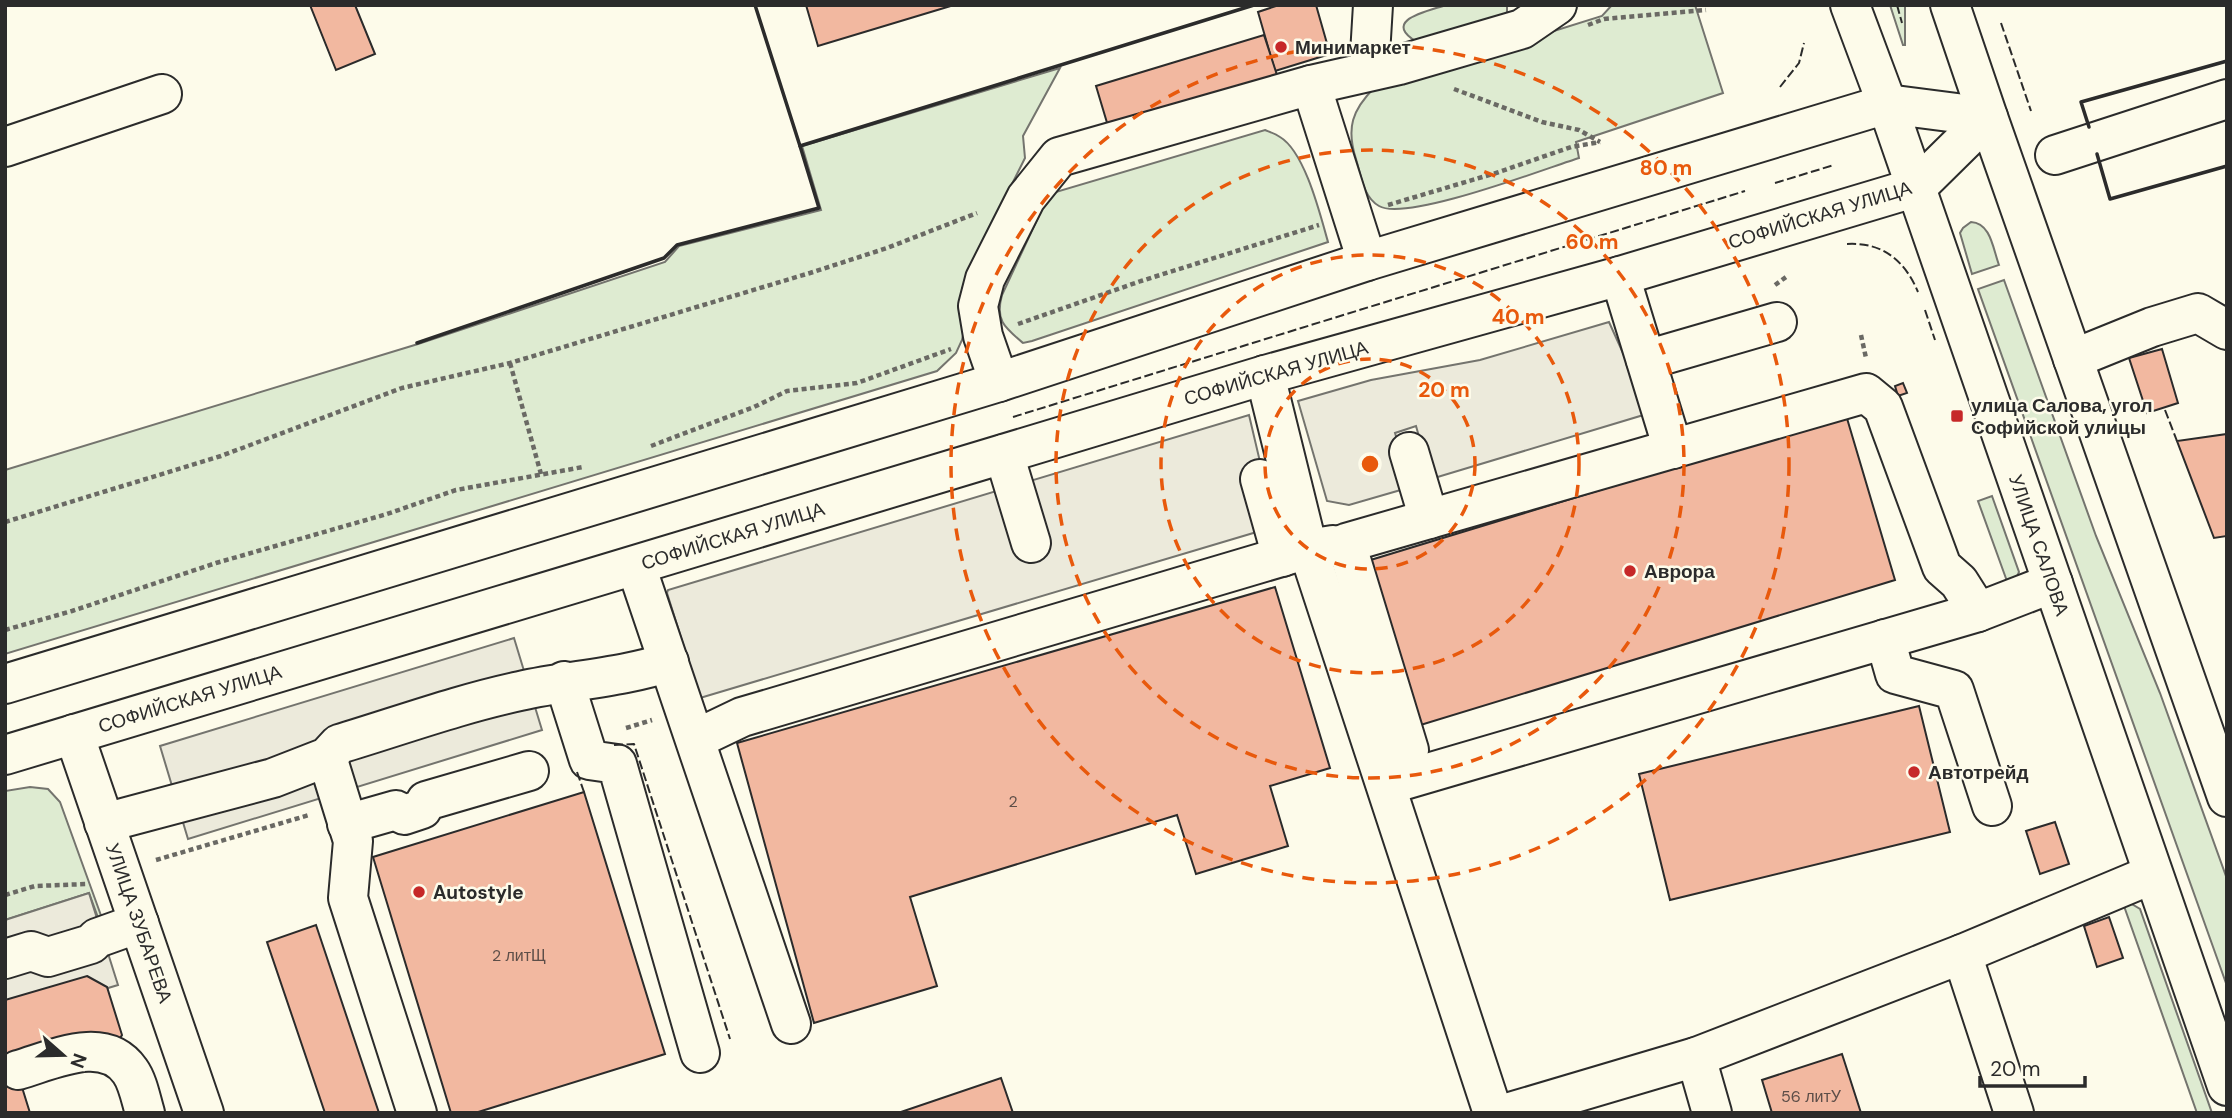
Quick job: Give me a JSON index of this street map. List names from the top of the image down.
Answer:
{
  "streets": {
    "main road": ["СОФИЙСКАЯ УЛИЦА", "УЛИЦА САЛОВА", "УЛИЦА ЗУБАРЕВА"]
  },
  "crossings": [
    ["СОФИЙСКАЯ УЛИЦА", "УЛИЦА САЛОВА"],
    ["СОФИЙСКАЯ УЛИЦА", "УЛИЦА ЗУБАРЕВА"]
  ],
  "places": {
    "other": [
      "Минимаркет",
      "Аврора",
      "Автотрейд",
      "Autostyle"
    ],
    "transit": ["улица Салова, угол Софийской улицы"]
  },
  "house_numbers": ["2", "2 литЩ", "56 литУ"],
  "scale_bar": "20 m",
  "north": "right",
  "rings": [
    "80 m",
    "60 m",
    "40 m",
    "20 m"
  ]
}
